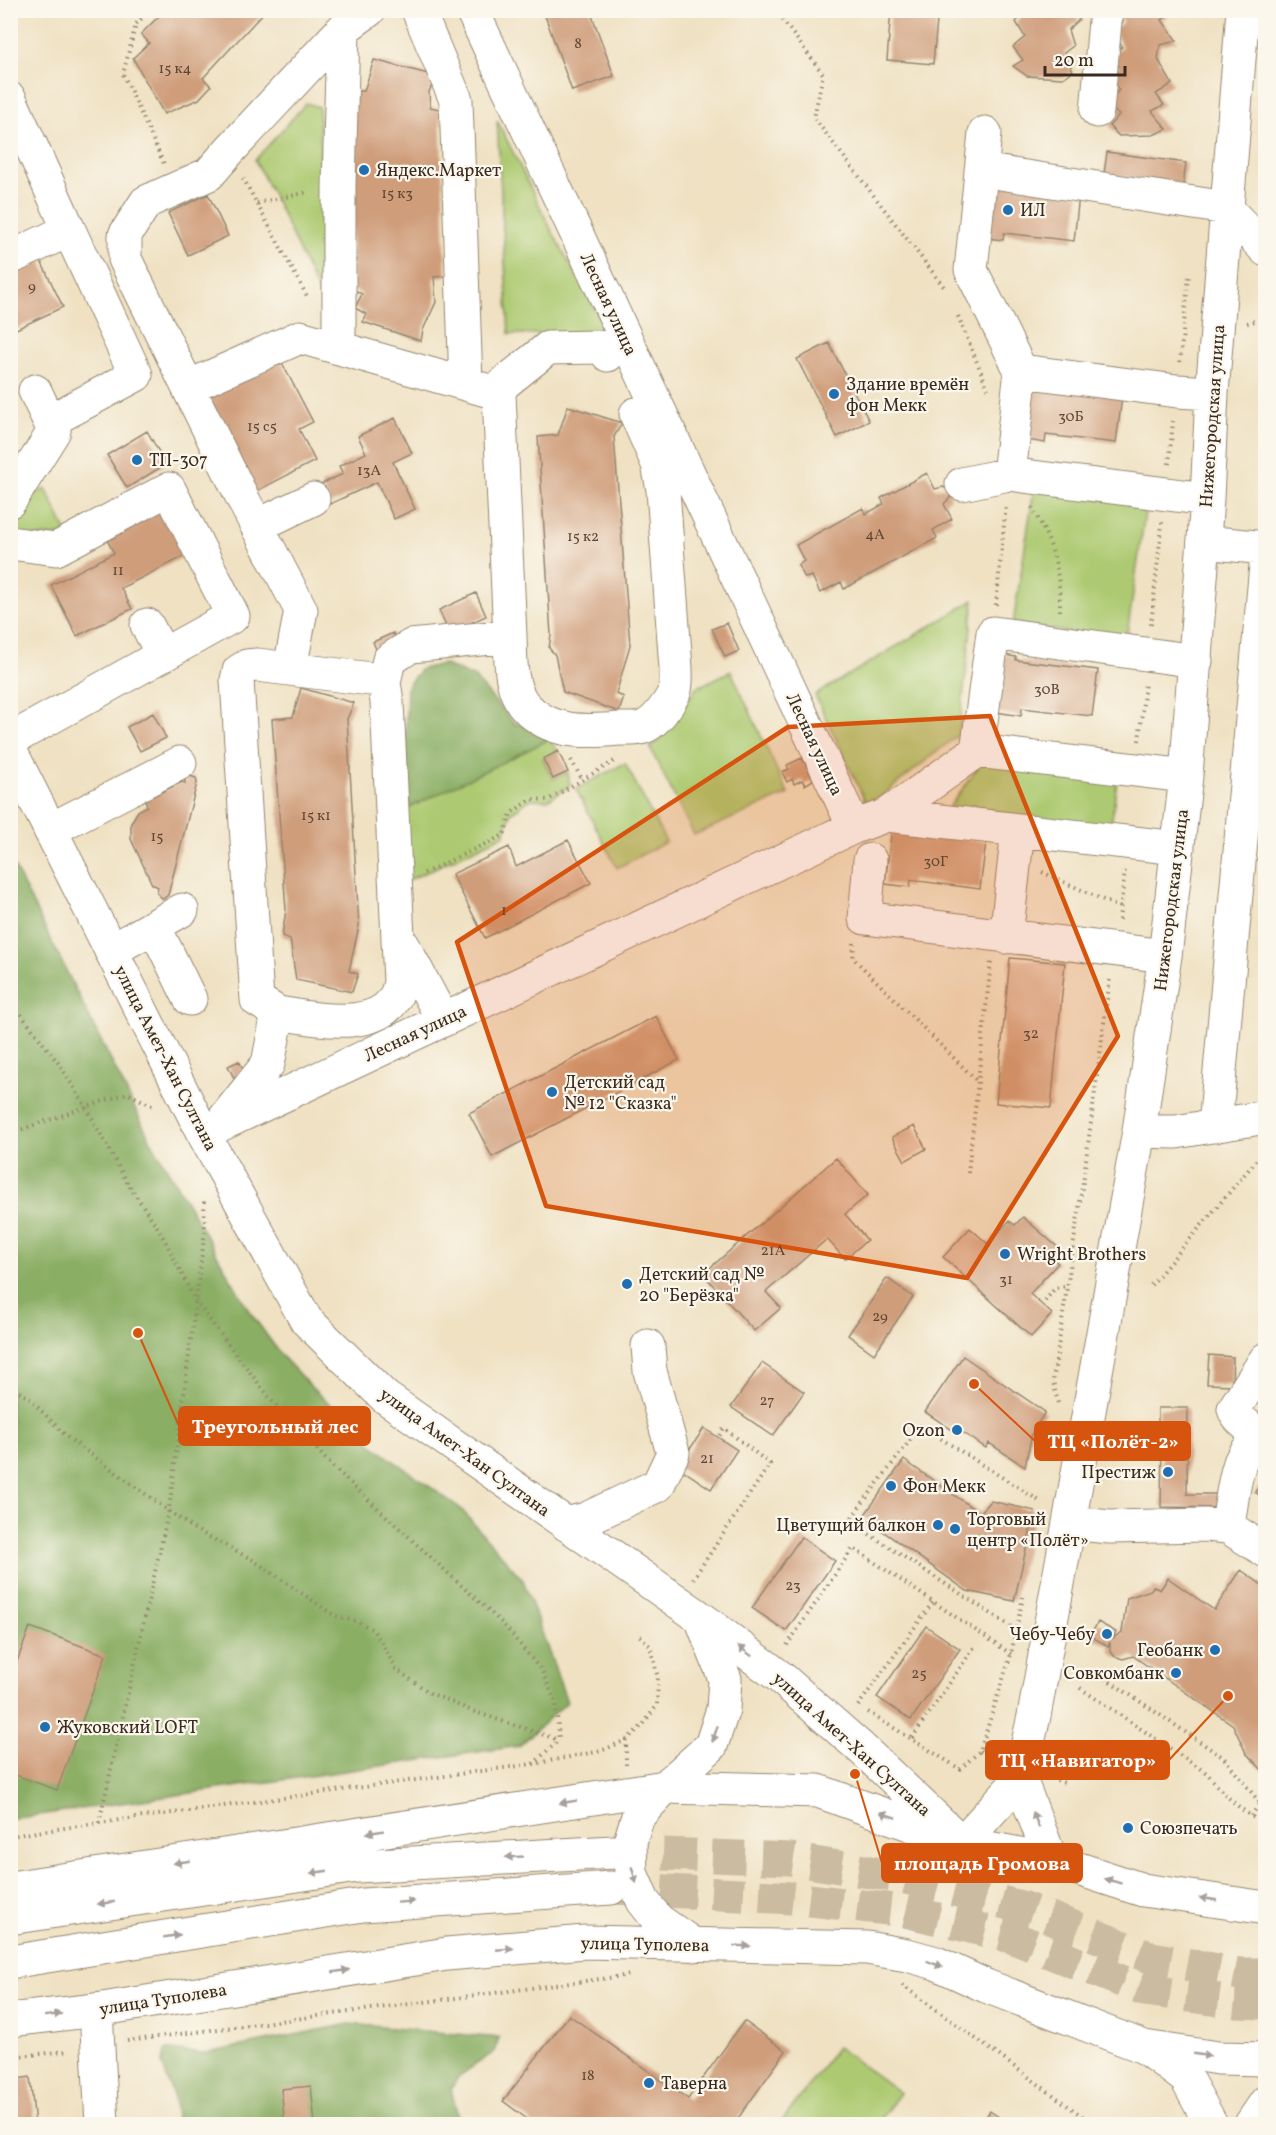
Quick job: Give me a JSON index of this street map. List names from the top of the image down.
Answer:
{
  "streets": {
    "main road": [
      "Лесная улица",
      "Нижегородская улица",
      "улица Амет-Хан Султана",
      "улица Туполева"
    ]
  },
  "crossings": [
    ["Лесная улица", "улица Амет-Хан Султана"],
    ["Нижегородская улица", "улица Амет-Хан Султана"]
  ],
  "places": [
    "Яндекс.Маркет",
    "ИЛ",
    "Здание времён фон Мекк",
    "ТП-307",
    "Детский сад № 12 \"Сказка\"",
    "Wright Brothers",
    "Детский сад № 20 \"Берёзка\"",
    "Треугольный лес",
    "ТЦ «Полёт-2»",
    "Ozon",
    "Престиж",
    "Фон Мекк",
    "Цветущий балкон",
    "Торговый центр «Полёт»",
    "Чебу-Чебу",
    "Геобанк",
    "Совкомбанк",
    "ТЦ «Навигатор»",
    "Жуковский LOFT",
    "площадь Громова",
    "Союзпечать",
    "Таверна"
  ],
  "house_numbers": [
    "8",
    "15 к4",
    "15 к3",
    "9",
    "30Б",
    "15 с5",
    "13А",
    "4А",
    "15 к2",
    "11",
    "30В",
    "15 к1",
    "15",
    "30Г",
    "1",
    "32",
    "21А",
    "31",
    "29",
    "27",
    "21",
    "23",
    "25",
    "18"
  ],
  "scale_bar": "20 m"
}
